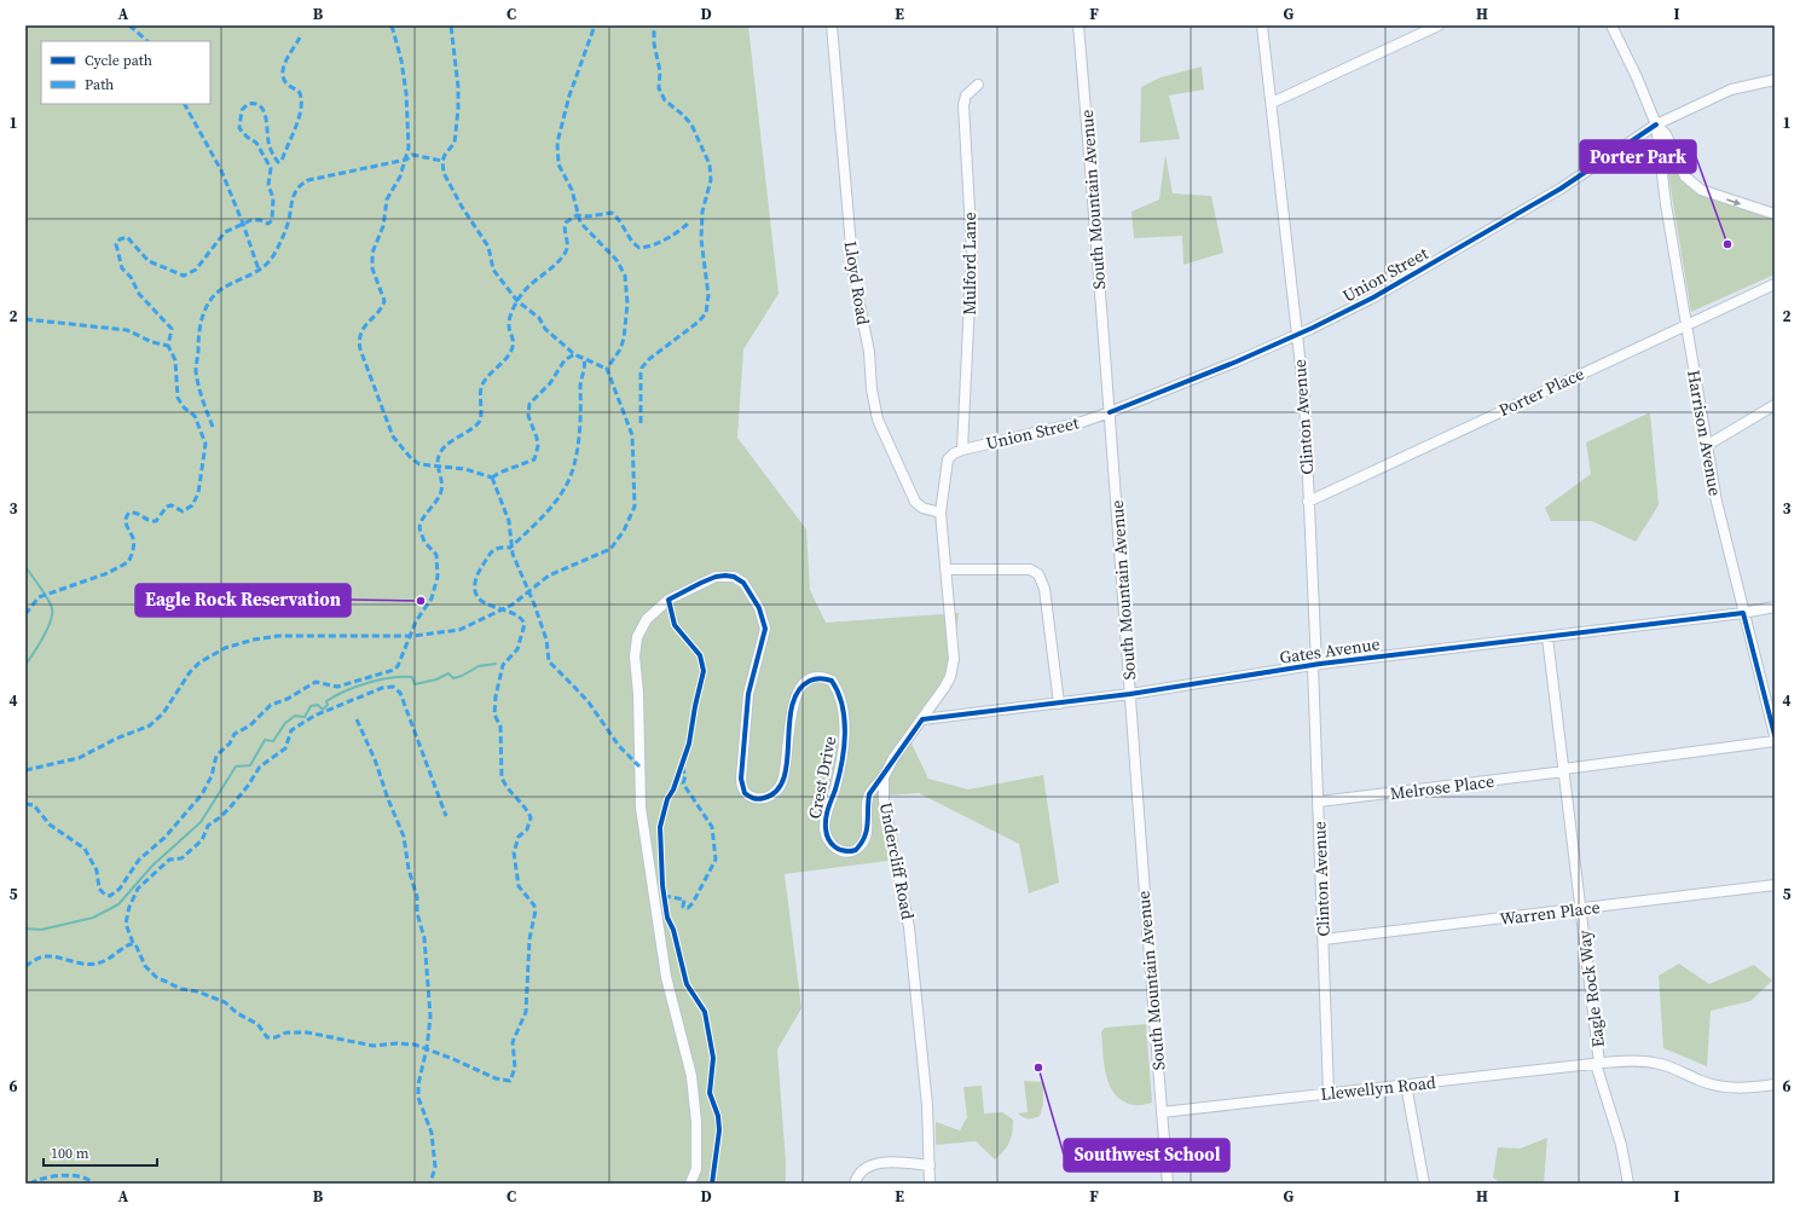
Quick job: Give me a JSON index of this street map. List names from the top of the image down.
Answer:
{
  "streets": {
    "street": [
      "South Mountain Avenue",
      "Mulford Lane",
      "Union Street",
      "Lloyd Road",
      "Porter Place",
      "Clinton Avenue",
      "Harrison Avenue",
      "Gates Avenue",
      "Crest Drive",
      "Melrose Place",
      "Undercliff Road",
      "Warren Place",
      "Eagle Rock Way",
      "Llewellyn Road"
    ]
  },
  "crossings": [
    ["South Mountain Avenue", "Union Street"],
    ["South Mountain Avenue", "Gates Avenue"],
    ["South Mountain Avenue", "Llewellyn Road"],
    ["Mulford Lane", "Union Street"],
    ["Mulford Lane", "Undercliff Road"],
    ["Union Street", "Clinton Avenue"],
    ["Union Street", "Harrison Avenue"],
    ["Union Street", "Undercliff Road"],
    ["Lloyd Road", "Undercliff Road"],
    ["Porter Place", "Clinton Avenue"],
    ["Porter Place", "Harrison Avenue"],
    ["Clinton Avenue", "Gates Avenue"],
    ["Clinton Avenue", "Melrose Place"],
    ["Clinton Avenue", "Warren Place"],
    ["Clinton Avenue", "Llewellyn Road"],
    ["Harrison Avenue", "Gates Avenue"],
    ["Harrison Avenue", "Melrose Place"],
    ["Gates Avenue", "Undercliff Road"],
    ["Gates Avenue", "Eagle Rock Way"],
    ["Crest Drive", "Undercliff Road"],
    ["Melrose Place", "Eagle Rock Way"],
    ["Warren Place", "Eagle Rock Way"],
    ["Eagle Rock Way", "Llewellyn Road"]
  ],
  "places": ["Porter Park", "Eagle Rock Reservation", "Southwest School"],
  "legend": ["Cycle path", "Path"],
  "scale_bar": "100 m",
  "grid": {
    "columns": [
      "A",
      "B",
      "C",
      "D",
      "E",
      "F",
      "G",
      "H",
      "I"
    ],
    "rows": [
      "1",
      "2",
      "3",
      "4",
      "5",
      "6"
    ]
  }
}
